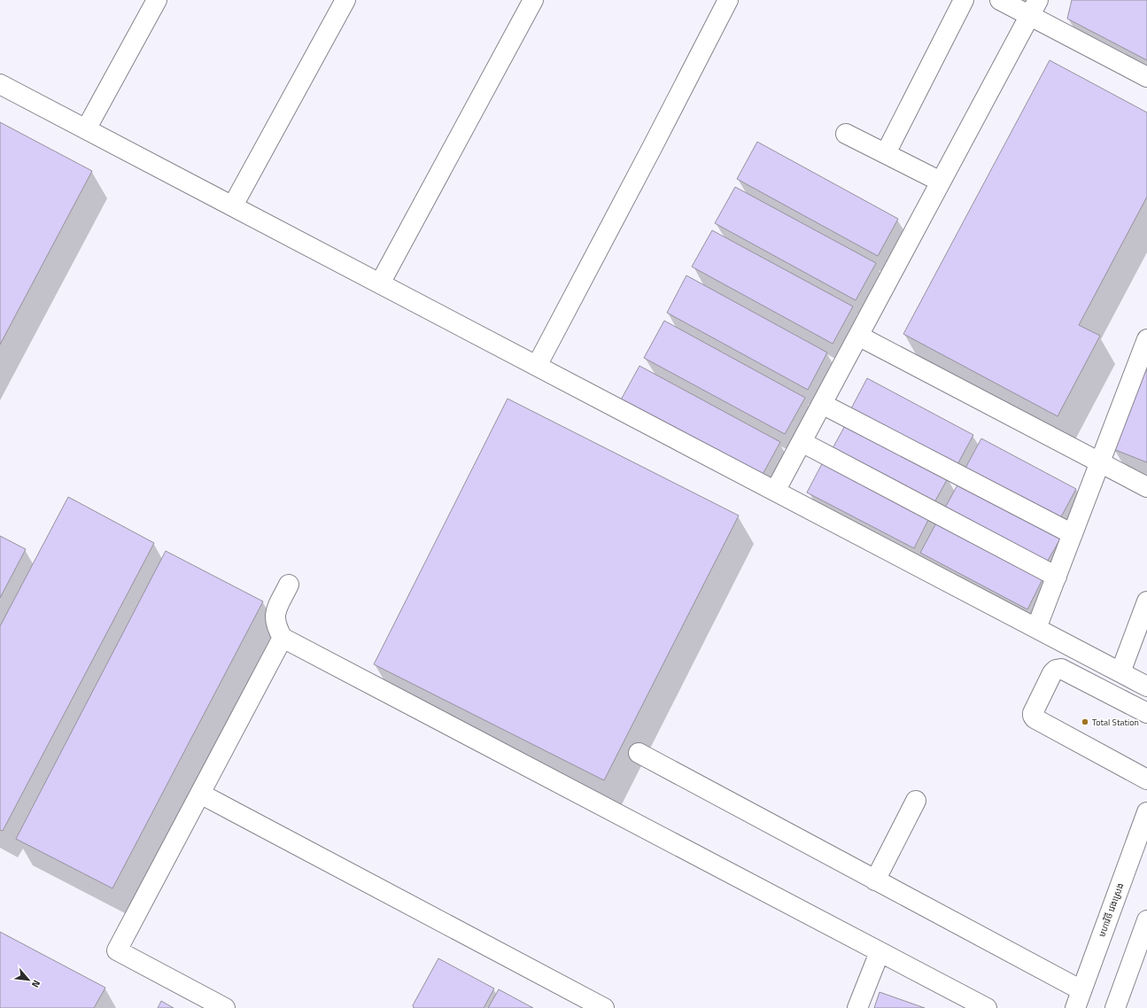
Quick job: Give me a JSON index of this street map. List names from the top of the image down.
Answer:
{
  "streets": {
    "street": ["មហាវិថី វេងស្រេង"]
  },
  "places": ["Total Station"],
  "north": "bottom right"
}
